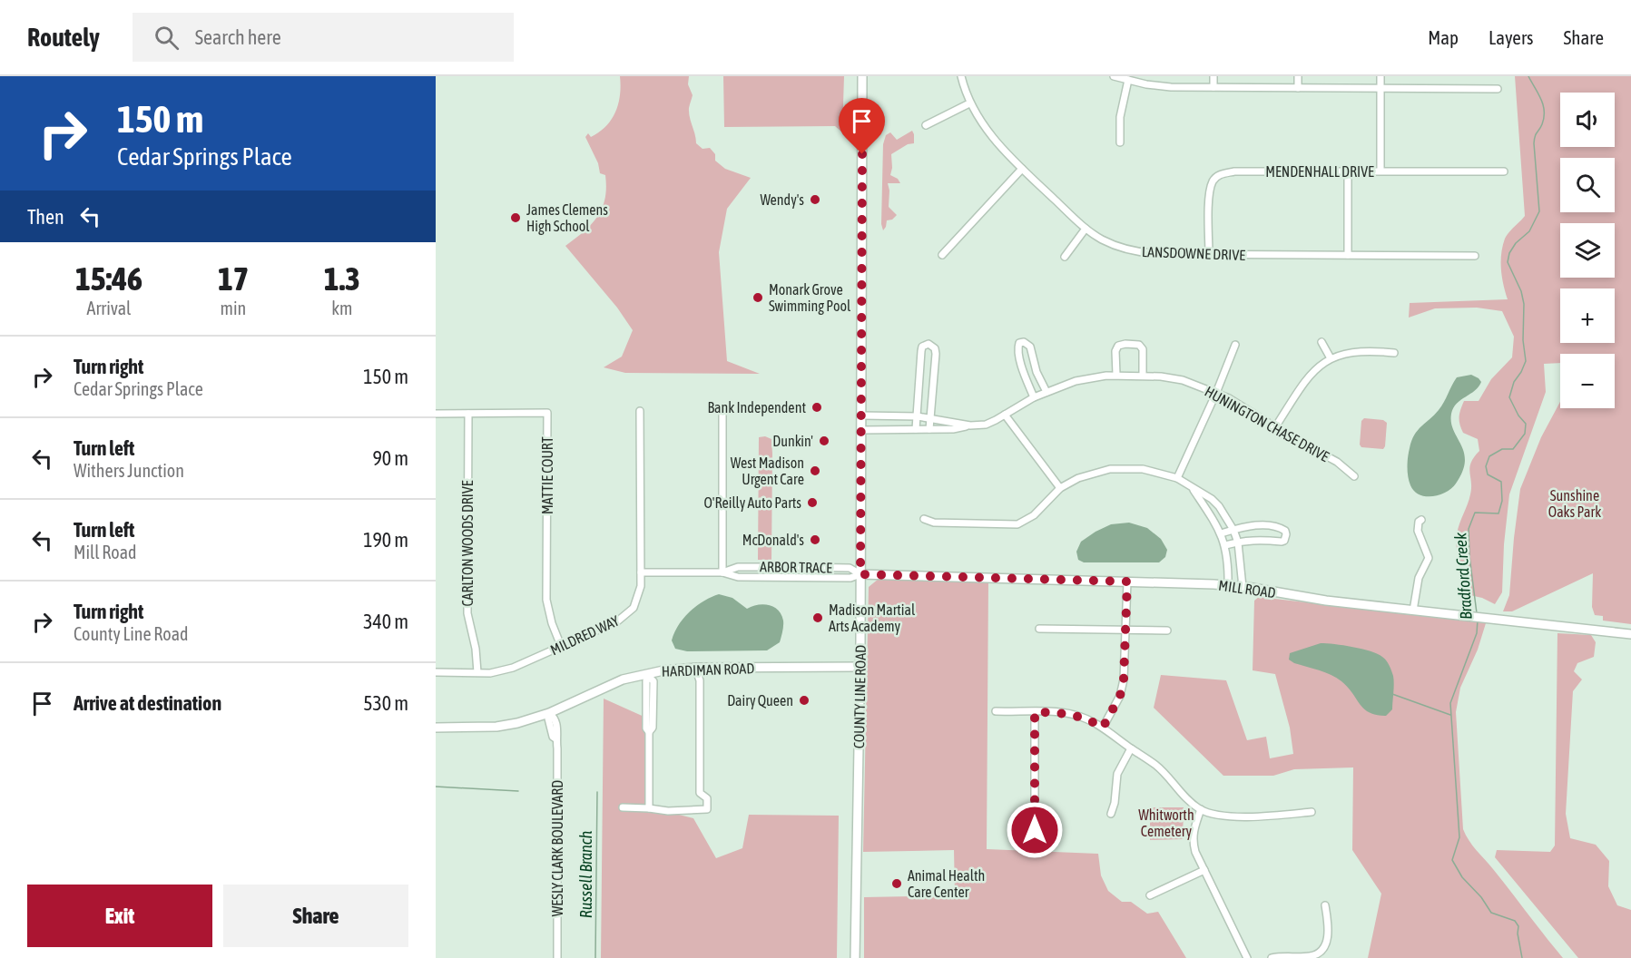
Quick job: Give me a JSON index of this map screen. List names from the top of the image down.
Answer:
{
  "streets": {
    "street": [
      "MENDENHALL DRIVE",
      "LANSDOWNE DRIVE",
      "HUNINGTON CHASE DRIVE",
      "MATTIE COURT",
      "CARLTON WOODS DRIVE",
      "ARBOR TRACE",
      "MILL ROAD",
      "MILDRED WAY",
      "HARDIMAN ROAD",
      "COUNTY LINE ROAD",
      "WESLY CLARK BOULEVARD"
    ]
  },
  "crossings": [
    ["MENDENHALL DRIVE", "LANSDOWNE DRIVE"],
    ["HUNINGTON CHASE DRIVE", "COUNTY LINE ROAD"],
    ["MATTIE COURT", "CARLTON WOODS DRIVE"],
    ["MATTIE COURT", "MILDRED WAY"],
    ["CARLTON WOODS DRIVE", "MILDRED WAY"],
    ["ARBOR TRACE", "MILL ROAD"],
    ["ARBOR TRACE", "MILDRED WAY"],
    ["ARBOR TRACE", "COUNTY LINE ROAD"],
    ["MILL ROAD", "COUNTY LINE ROAD"],
    ["HARDIMAN ROAD", "COUNTY LINE ROAD"],
    ["HARDIMAN ROAD", "WESLY CLARK BOULEVARD"]
  ],
  "water": ["Bradford Creek", "Russell Branch"],
  "parks": ["Sunshine Oaks Park", "Whitworth Cemetery"],
  "places": [
    "Wendy's",
    "James Clemens High School",
    "Monark Grove Swimming Pool",
    "Bank Independent",
    "Dunkin'",
    "West Madison Urgent Care",
    "O'Reilly Auto Parts",
    "McDonald's",
    "Madison Martial Arts Academy",
    "Dairy Queen",
    "Animal Health Care Center"
  ],
  "page": {
    "header": "Routely",
    "search": "Search here",
    "nav": ["Map", "Layers", "Share"],
    "turn": ["150 m", "Cedar Springs Place"],
    "map_buttons": ["+", "−"],
    "then": "Then",
    "eta": [
      "15:46",
      "Arrival",
      "17",
      "min",
      "1.3",
      "km"
    ],
    "list": [
      {
        "name": "Turn right",
        "note": "Cedar Springs Place",
        "value": "150 m"
      },
      {
        "name": "Turn left",
        "note": "Withers Junction",
        "value": "90 m"
      },
      {
        "name": "Turn left",
        "note": "Mill Road",
        "value": "190 m"
      },
      {
        "name": "Turn right",
        "note": "County Line Road",
        "value": "340 m"
      },
      {
        "name": "Arrive at destination",
        "value": "530 m"
      }
    ],
    "buttons": ["Exit", "Share"]
  }
}
